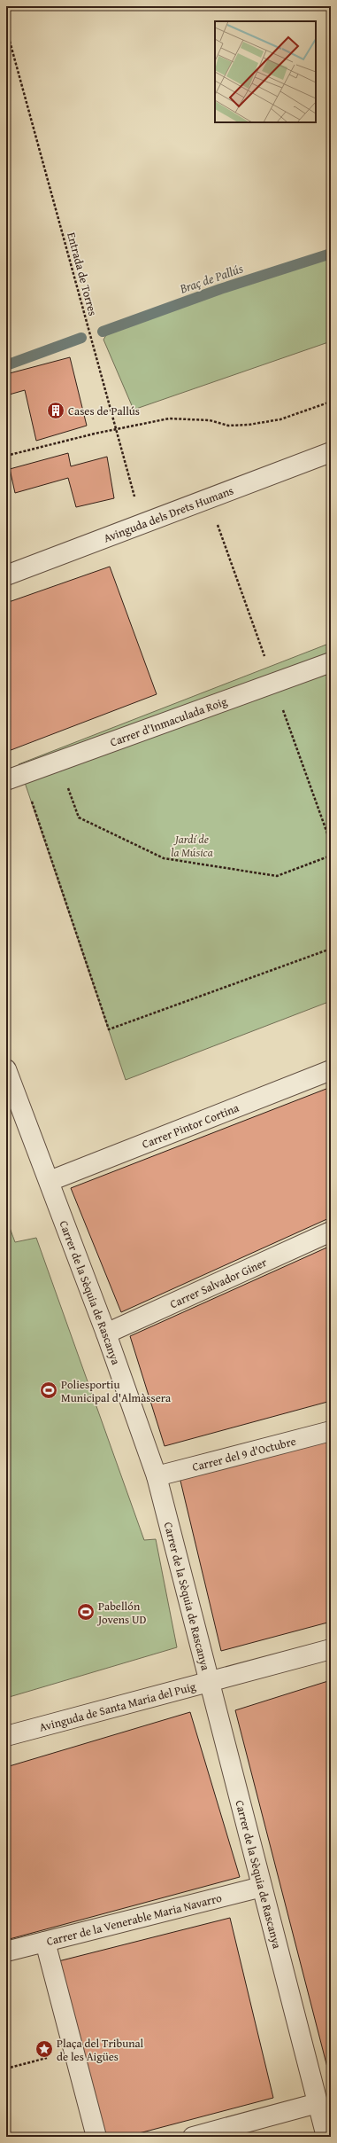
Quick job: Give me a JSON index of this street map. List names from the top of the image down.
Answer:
{
  "streets": {
    "street": [
      "Avinguda dels Drets Humans",
      "Carrer d'Inmaculada Roig",
      "Carrer Pintor Cortina",
      "Carrer Salvador Giner",
      "Carrer de la Sèquia de Rascanya",
      "Carrer del 9 d'Octubre",
      "Avinguda de Santa Maria del Puig",
      "Carrer de la Venerable Maria Navarro"
    ],
    "path": ["Entrada de Torres"]
  },
  "crossings": [
    ["Entrada de Torres", "Avinguda dels Drets Humans"],
    ["Carrer Pintor Cortina", "Carrer de la Sèquia de Rascanya"],
    ["Carrer Salvador Giner", "Carrer de la Sèquia de Rascanya"],
    ["Carrer de la Sèquia de Rascanya", "Carrer del 9 d'Octubre"],
    ["Carrer de la Sèquia de Rascanya", "Avinguda de Santa Maria del Puig"],
    ["Carrer de la Sèquia de Rascanya", "Carrer de la Venerable Maria Navarro"]
  ],
  "water": ["Braç de Pallús"],
  "parks": ["Jardí de la Música"],
  "places": {
    "building": ["Cases de Pallús"],
    "sports": ["Poliesportiu Municipal d'Almàssera", "Pabellón Jovens UD"],
    "place": ["Plaça del Tribunal de les Aigües"]
  }
}
